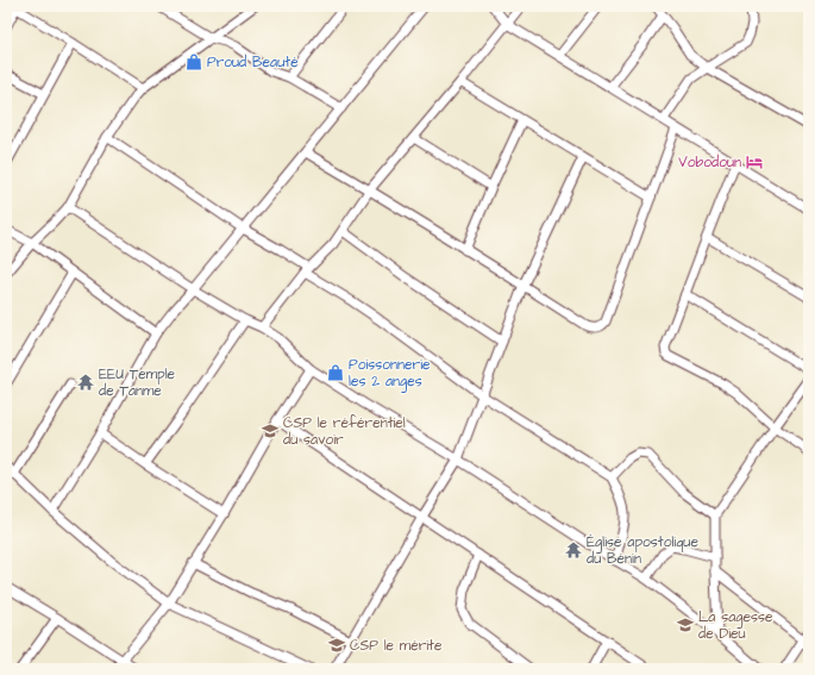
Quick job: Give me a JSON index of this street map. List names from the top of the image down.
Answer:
{
  "places": {
    "shop": ["Proud Beauté", "Poissonnerie les 2 anges"],
    "hotel": ["Vobodoun"],
    "temple": ["EEU Temple de Tanme", "Église apostolique du Bénin"],
    "school or university": ["CSP le référentiel du savoir", "La sagesse de Dieu", "CSP le mérite"]
  }
}
